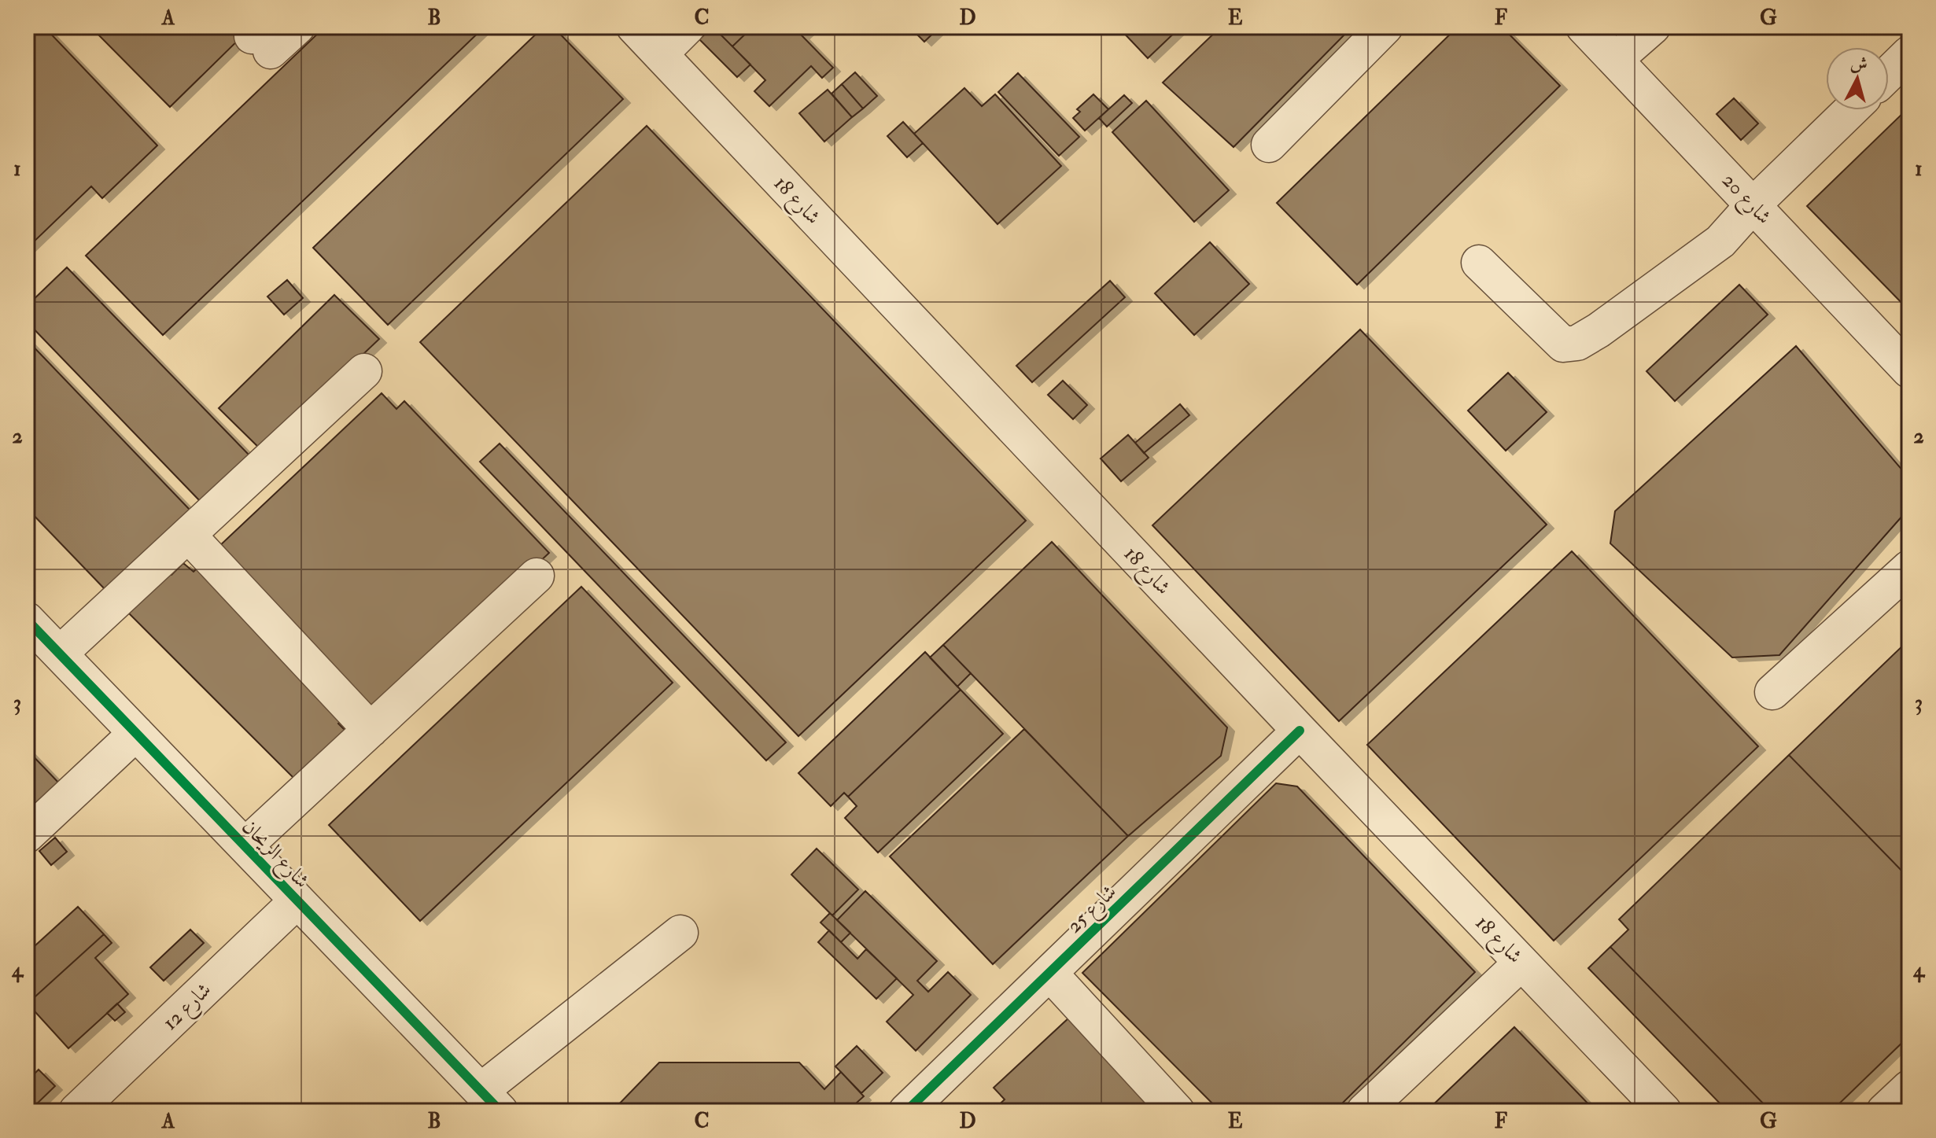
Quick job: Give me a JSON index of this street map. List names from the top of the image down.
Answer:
{
  "streets": {
    "street": [
      "شارع 20",
      "شارع 18",
      "شارع الريحان",
      "شارع 25",
      "شارع 12"
    ]
  },
  "crossings": [
    ["شارع 18", "شارع 25"],
    ["شارع الريحان", "شارع 12"]
  ],
  "north": "top",
  "grid": {
    "columns": [
      "A",
      "B",
      "C",
      "D",
      "E",
      "F",
      "G"
    ],
    "rows": [
      "1",
      "2",
      "3",
      "4"
    ]
  }
}
